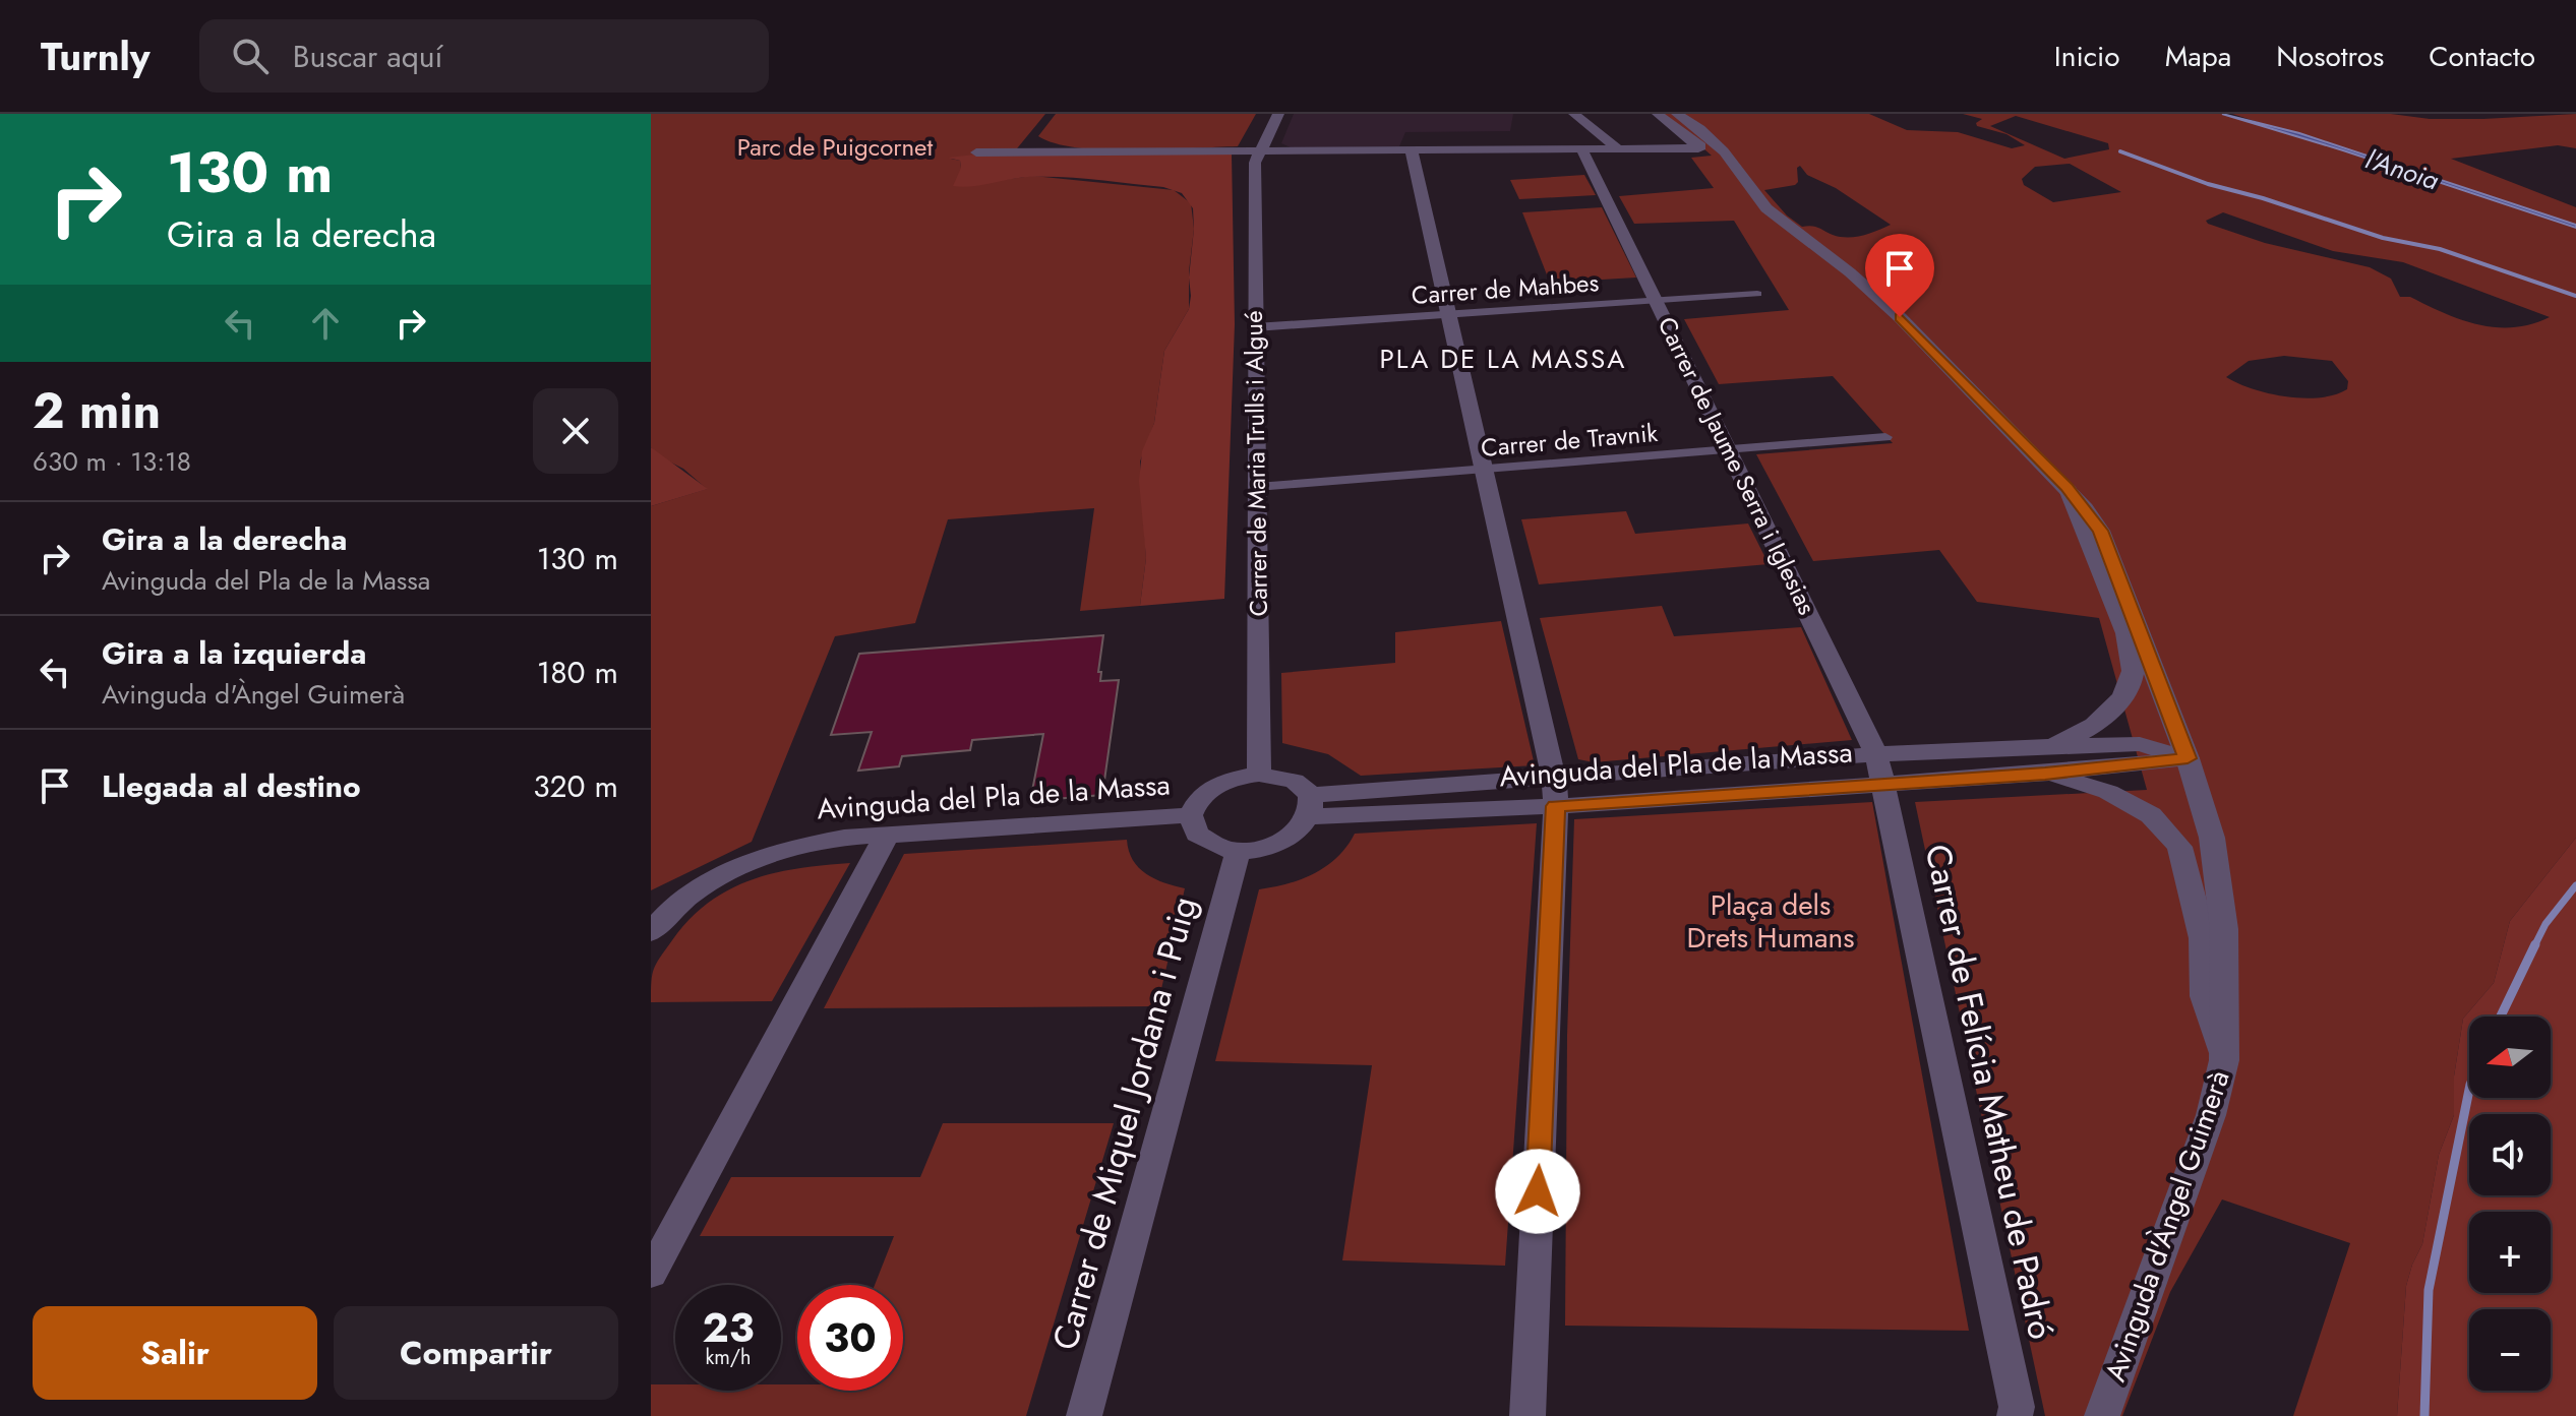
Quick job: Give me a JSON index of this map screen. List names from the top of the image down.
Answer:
{
  "streets": {
    "street": [
      "Carrer de Mahbes",
      "Carrer de Travnik",
      "Carrer de Maria Trulls i Algué",
      "Carrer de Jaume Serra i Iglesias",
      "Avinguda del Pla de la Massa",
      "Carrer de Felícia Matheu de Padró",
      "Carrer de Miquel Jordana i Puig",
      "Avinguda d'Àngel Guimerà"
    ]
  },
  "crossings": [
    ["Carrer de Mahbes", "Carrer de Maria Trulls i Algué"],
    ["Carrer de Mahbes", "Carrer de Jaume Serra i Iglesias"],
    ["Carrer de Travnik", "Carrer de Maria Trulls i Algué"],
    ["Carrer de Travnik", "Carrer de Jaume Serra i Iglesias"],
    ["Carrer de Maria Trulls i Algué", "Avinguda del Pla de la Massa"],
    ["Carrer de Maria Trulls i Algué", "Carrer de Miquel Jordana i Puig"],
    ["Carrer de Jaume Serra i Iglesias", "Avinguda del Pla de la Massa"],
    ["Carrer de Jaume Serra i Iglesias", "Carrer de Felícia Matheu de Padró"],
    ["Avinguda del Pla de la Massa", "Carrer de Felícia Matheu de Padró"],
    ["Avinguda del Pla de la Massa", "Carrer de Miquel Jordana i Puig"],
    ["Avinguda del Pla de la Massa", "Avinguda d'Àngel Guimerà"]
  ],
  "districts": ["PLA DE LA MASSA"],
  "water": ["l'Anoia"],
  "parks": ["Parc de Puigcornet", "Plaça dels Drets Humans"],
  "north": "left",
  "page": {
    "header": "Turnly",
    "search": "Buscar aquí",
    "nav": [
      "Inicio",
      "Mapa",
      "Nosotros",
      "Contacto"
    ],
    "turn": ["130 m", "Gira a la derecha"],
    "heading": ["2 min", "630 m · 13:18"],
    "list": [
      {
        "name": "Gira a la derecha",
        "note": "Avinguda del Pla de la Massa",
        "value": "130 m"
      },
      {
        "name": "Gira a la izquierda",
        "note": "Avinguda d'Àngel Guimerà",
        "value": "180 m"
      },
      {
        "name": "Llegada al destino",
        "value": "320 m"
      }
    ],
    "map_buttons": ["+", "−"],
    "speed": "23 km/h",
    "limit": "30",
    "buttons": ["Salir", "Compartir"]
  }
}
